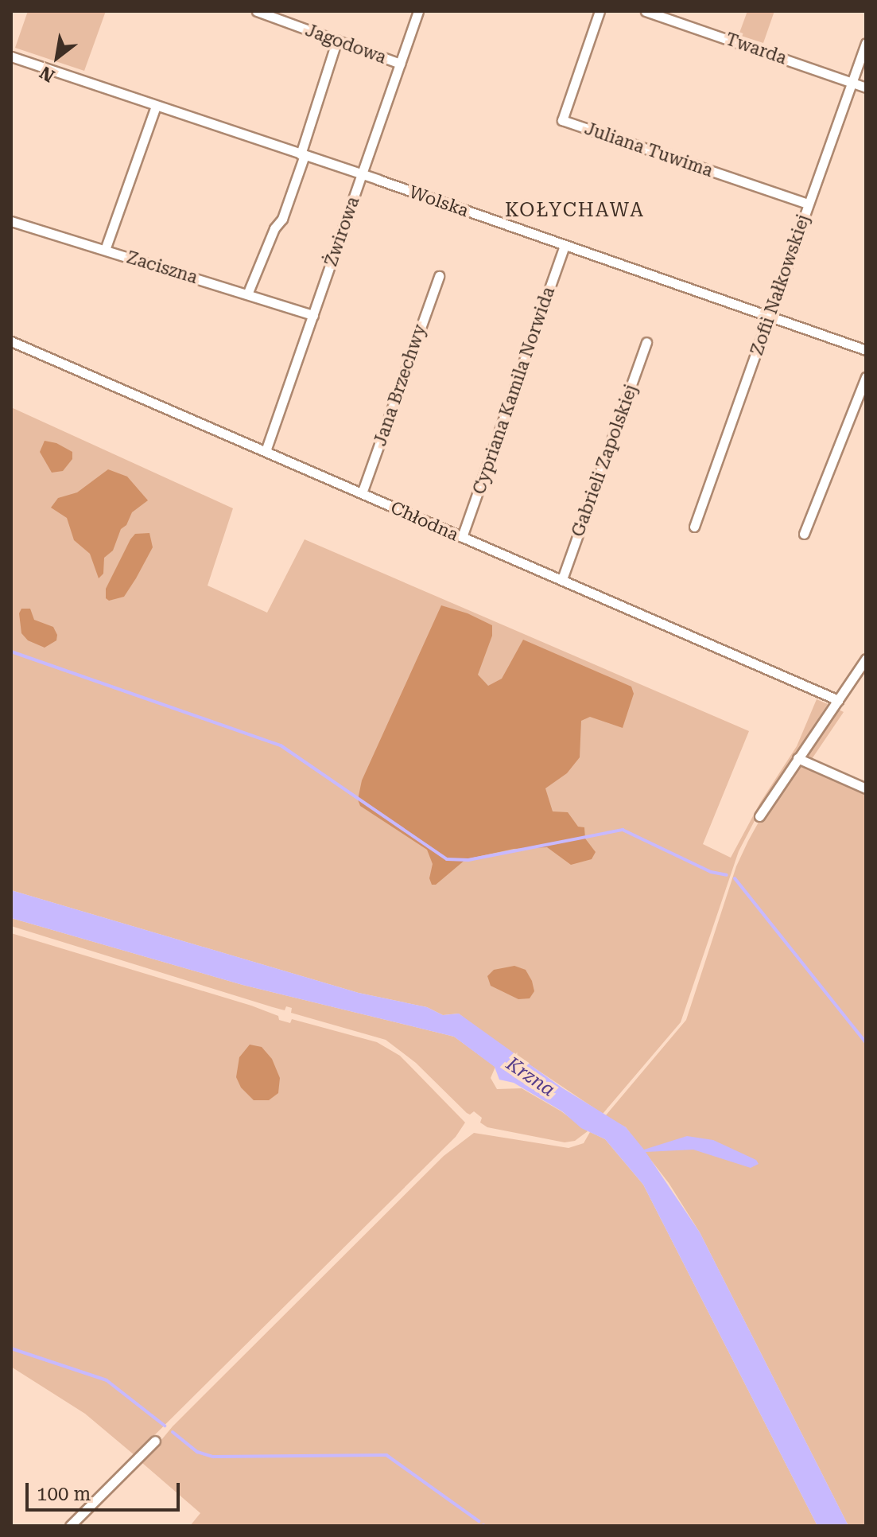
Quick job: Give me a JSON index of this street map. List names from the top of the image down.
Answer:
{
  "streets": {
    "street": [
      "Jagodowa",
      "Twarda",
      "Juliana Tuwima",
      "Wolska",
      "Żwirowa",
      "Zaciszna",
      "Zofii Nałkowskiej",
      "Jana Brzechwy",
      "Cypriana Kamila Norwida",
      "Gabrieli Zapolskiej",
      "Chłodna"
    ]
  },
  "crossings": [
    ["Jagodowa", "Żwirowa"],
    ["Twarda", "Zofii Nałkowskiej"],
    ["Juliana Tuwima", "Zofii Nałkowskiej"],
    ["Wolska", "Żwirowa"],
    ["Wolska", "Zofii Nałkowskiej"],
    ["Wolska", "Cypriana Kamila Norwida"],
    ["Żwirowa", "Zaciszna"],
    ["Żwirowa", "Chłodna"],
    ["Jana Brzechwy", "Chłodna"],
    ["Cypriana Kamila Norwida", "Chłodna"],
    ["Gabrieli Zapolskiej", "Chłodna"]
  ],
  "districts": ["KOŁYCHAWA"],
  "water": ["Krzna"],
  "scale_bar": "100 m",
  "north": "bottom left"
}
